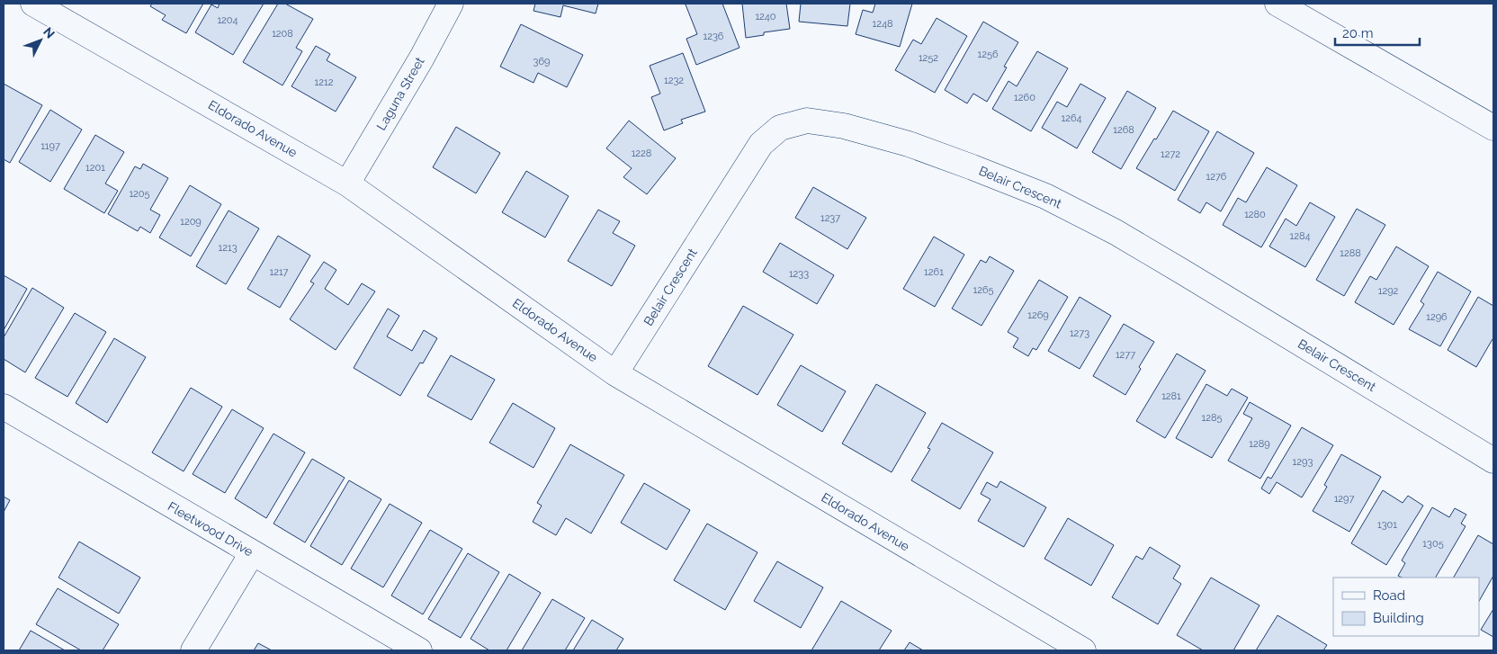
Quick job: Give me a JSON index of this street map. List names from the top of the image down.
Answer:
{
  "streets": {
    "street": [
      "Laguna Street",
      "Eldorado Avenue",
      "Belair Crescent",
      "Fleetwood Drive"
    ]
  },
  "crossings": [
    ["Laguna Street", "Eldorado Avenue"],
    ["Eldorado Avenue", "Belair Crescent"]
  ],
  "house_numbers": [
    "1240",
    "1204",
    "1248",
    "1208",
    "1236",
    "1256",
    "1252",
    "369",
    "1232",
    "1212",
    "1260",
    "1264",
    "1268",
    "1197",
    "1228",
    "1272",
    "1201",
    "1276",
    "1205",
    "1280",
    "1237",
    "1209",
    "1284",
    "1213",
    "1288",
    "1217",
    "1261",
    "1233",
    "1265",
    "1292",
    "1269",
    "1296",
    "1273",
    "1277",
    "1281",
    "1285",
    "1289",
    "1293",
    "1297",
    "1301",
    "1305"
  ],
  "legend": ["Road", "Building"],
  "scale_bar": "20 m",
  "north": "top right"
}
